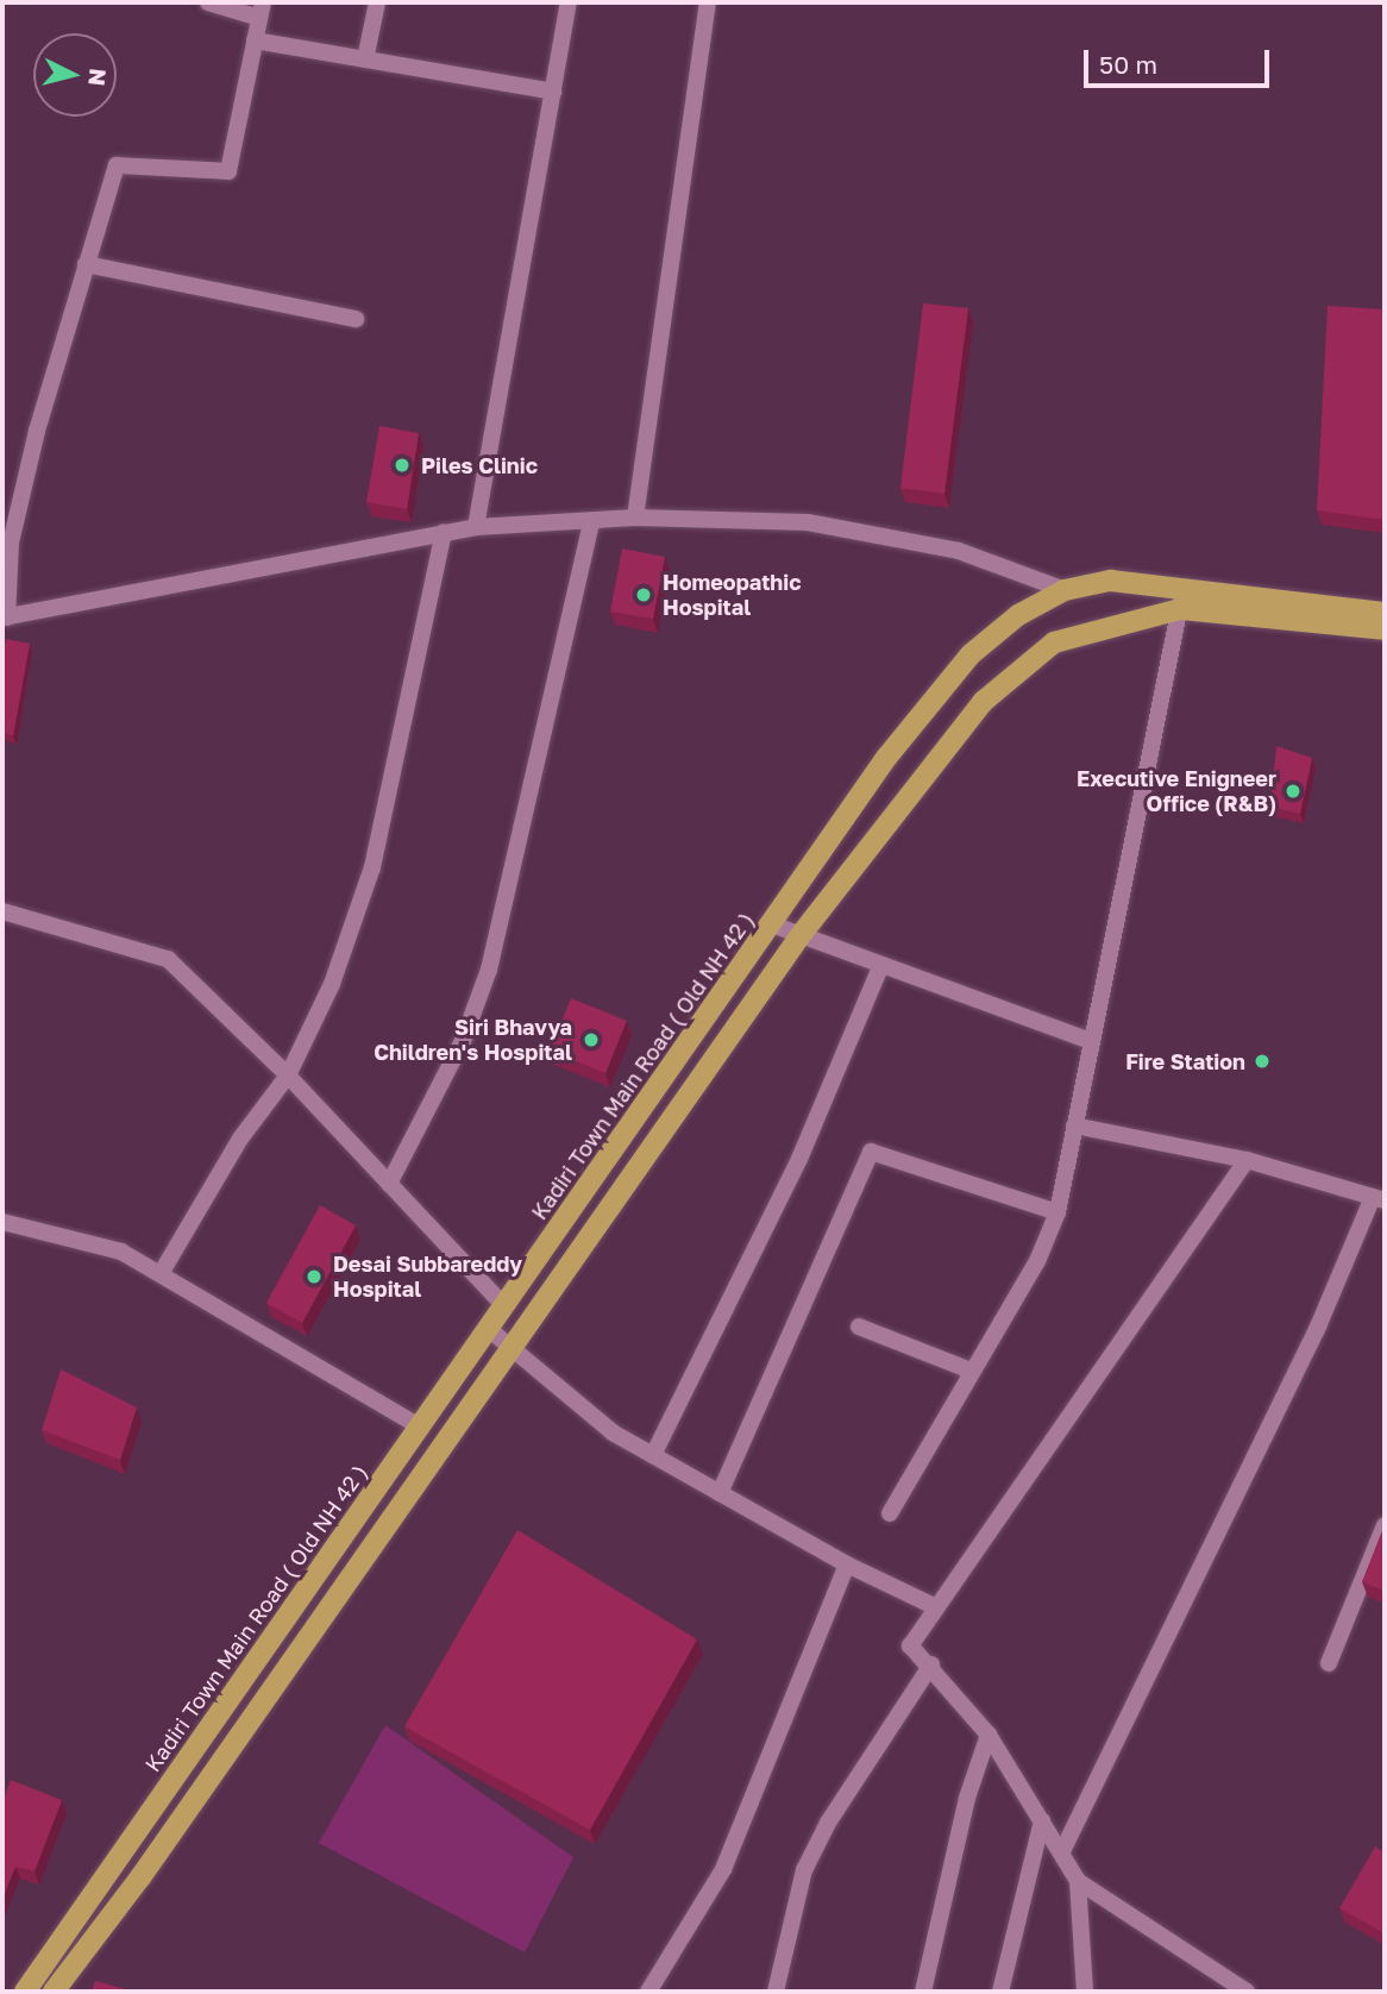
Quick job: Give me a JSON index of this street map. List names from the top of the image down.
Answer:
{
  "streets": {
    "main road": ["Kadiri Town Main Road ( Old NH 42 )"]
  },
  "places": [
    "Piles Clinic",
    "Homeopathic Hospital",
    "Executive Enigneer Office (R&B)",
    "Siri Bhavya Children's Hospital",
    "Fire Station",
    "Desai Subbareddy Hospital"
  ],
  "scale_bar": "50 m",
  "north": "right"
}
